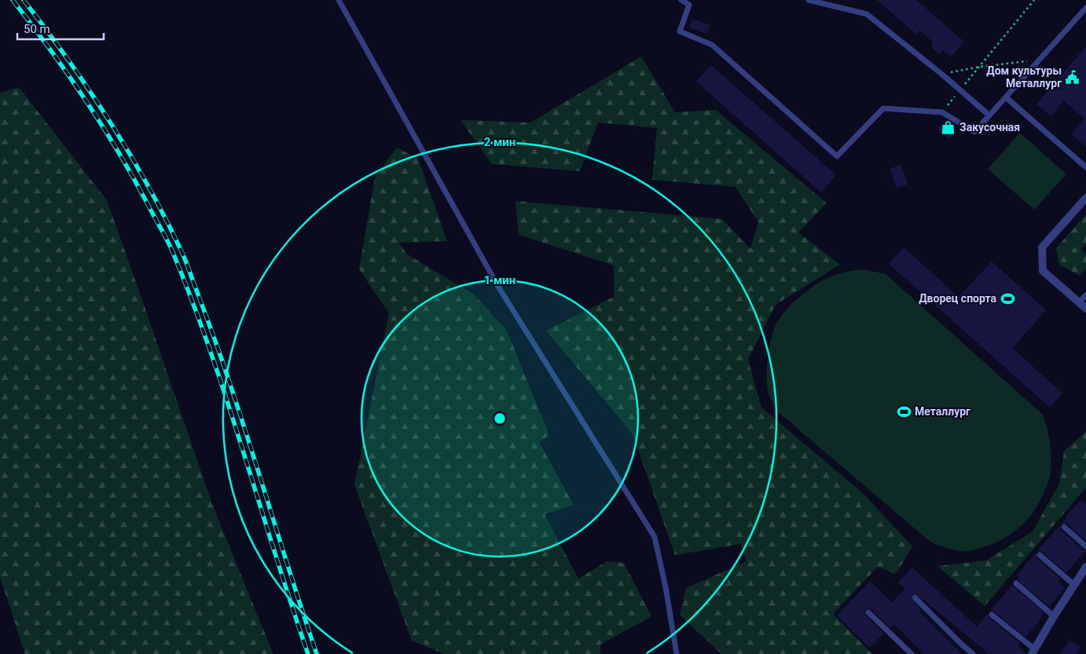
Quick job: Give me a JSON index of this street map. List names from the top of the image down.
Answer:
{
  "places": {
    "public building": ["Дом культуры Металлург"],
    "shop": ["Закусочная"],
    "sports": ["Дворец спорта", "Металлург"]
  },
  "scale_bar": "50 m",
  "rings": ["2 мин", "1 мин"]
}
